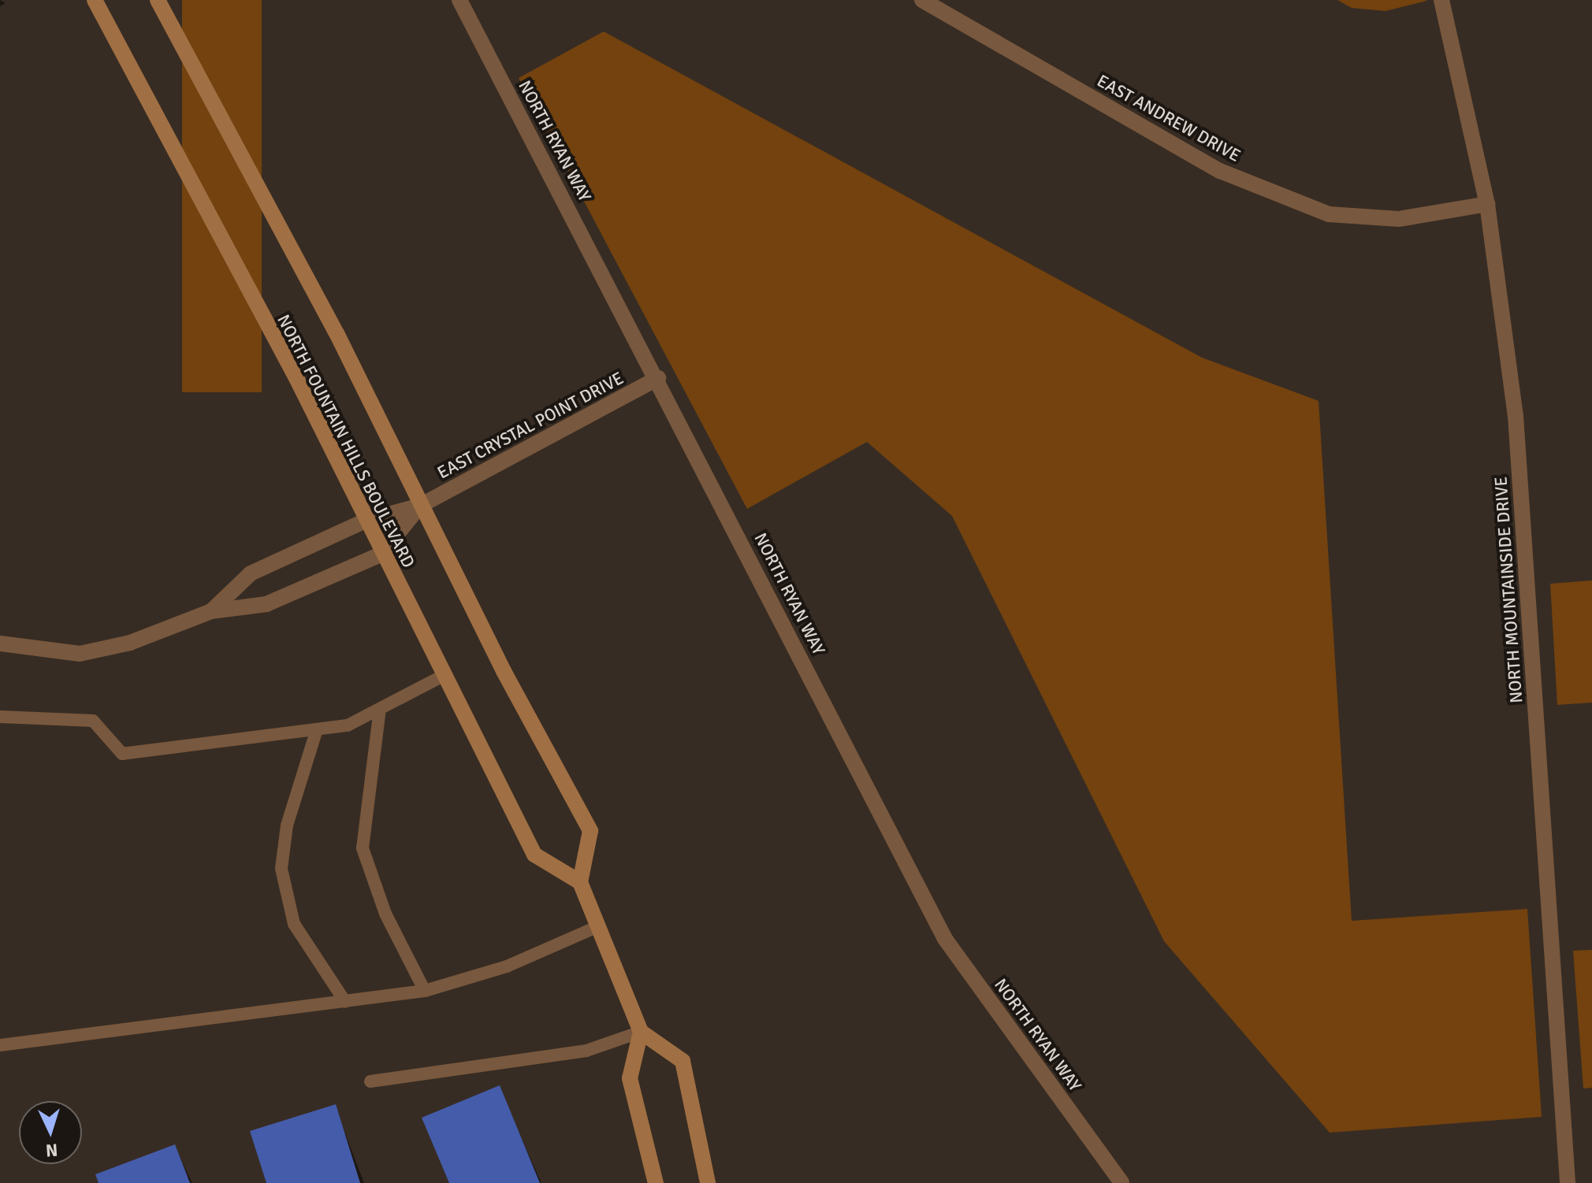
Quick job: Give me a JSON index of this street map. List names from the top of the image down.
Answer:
{
  "streets": {
    "main road": ["NORTH FOUNTAIN HILLS BOULEVARD"],
    "street": [
      "EAST ANDREW DRIVE",
      "NORTH RYAN WAY",
      "EAST CRYSTAL POINT DRIVE",
      "NORTH MOUNTAINSIDE DRIVE"
    ]
  },
  "crossings": [
    ["EAST ANDREW DRIVE", "NORTH MOUNTAINSIDE DRIVE"],
    ["NORTH RYAN WAY", "EAST CRYSTAL POINT DRIVE"],
    ["EAST CRYSTAL POINT DRIVE", "NORTH FOUNTAIN HILLS BOULEVARD"]
  ],
  "north": "bottom"
}
